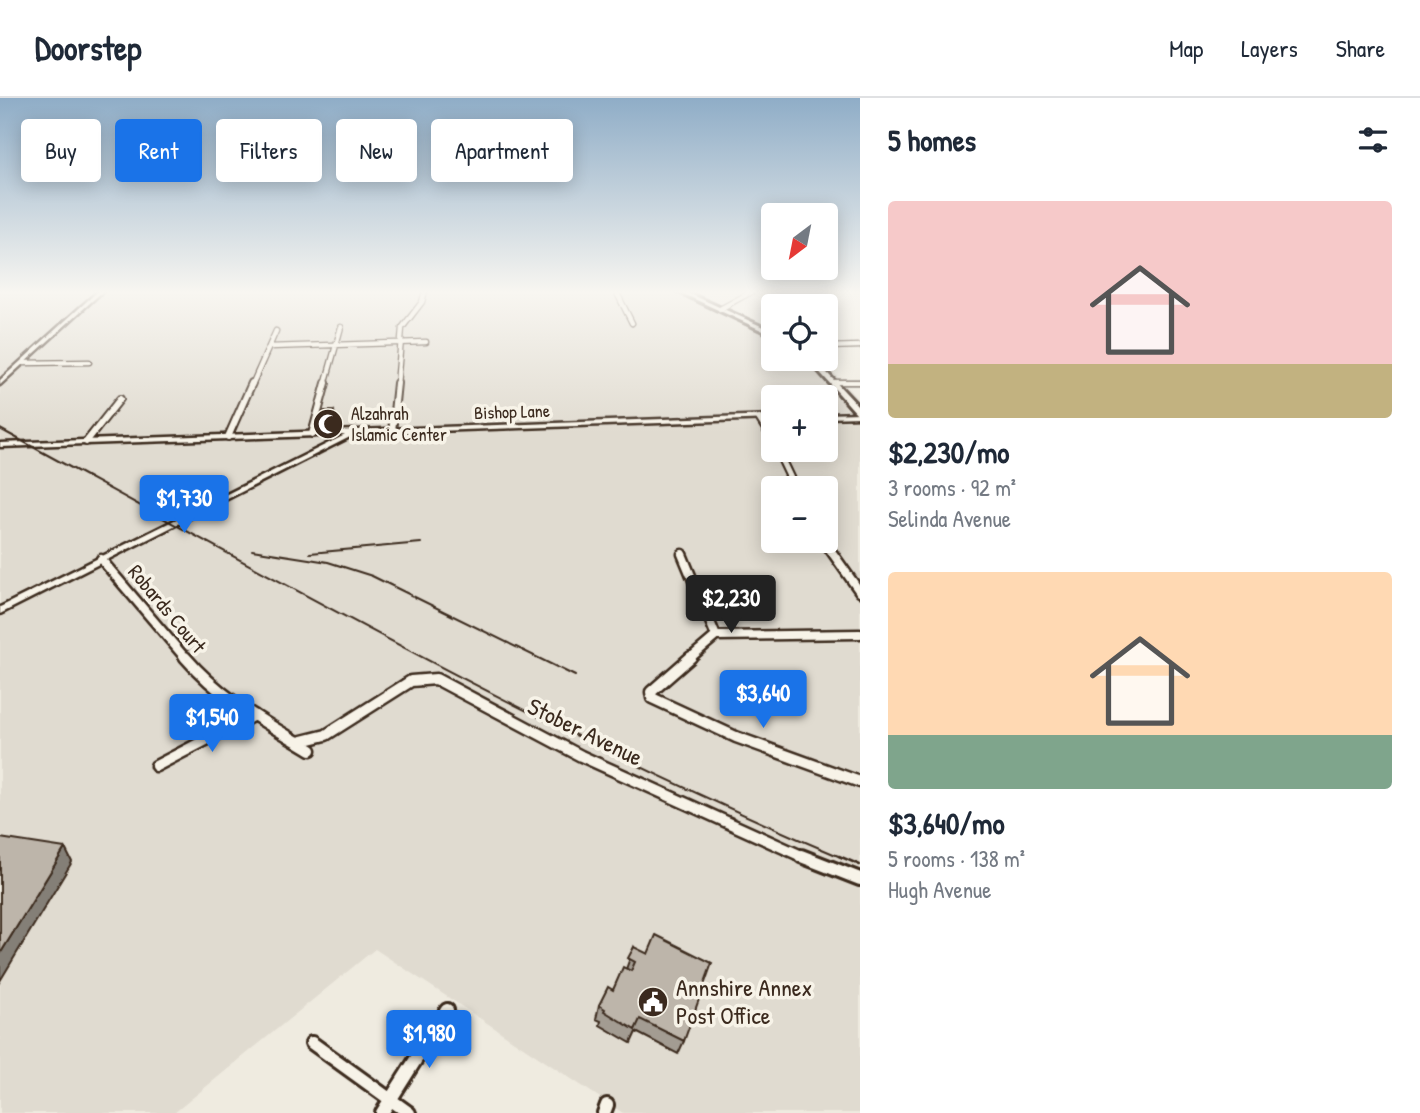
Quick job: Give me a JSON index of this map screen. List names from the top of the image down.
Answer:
{
  "streets": {
    "street": ["Bishop Lane", "Robards Court", "Stober Avenue"]
  },
  "crossings": [
    ["Robards Court", "Stober Avenue"]
  ],
  "places": {
    "mosque": ["Alzahrah Islamic Center"],
    "public building": ["Annshire Annex Post Office"]
  },
  "north": "bottom left",
  "page": {
    "header": "Doorstep",
    "nav": ["Map", "Layers", "Share"],
    "heading": "5 homes",
    "chip": [
      "Buy",
      "Rent",
      "Filters",
      "New",
      "Apartment"
    ],
    "list": [
      {
        "name": "$2,230/mo",
        "note": "3 rooms · 92 m² · Selinda Avenue"
      },
      {
        "name": "$3,640/mo",
        "note": "5 rooms · 138 m² · Hugh Avenue"
      }
    ],
    "map_buttons": ["+", "−"],
    "price": [
      "$1,730",
      "$2,230",
      "$3,640",
      "$1,540",
      "$1,980"
    ]
  }
}
